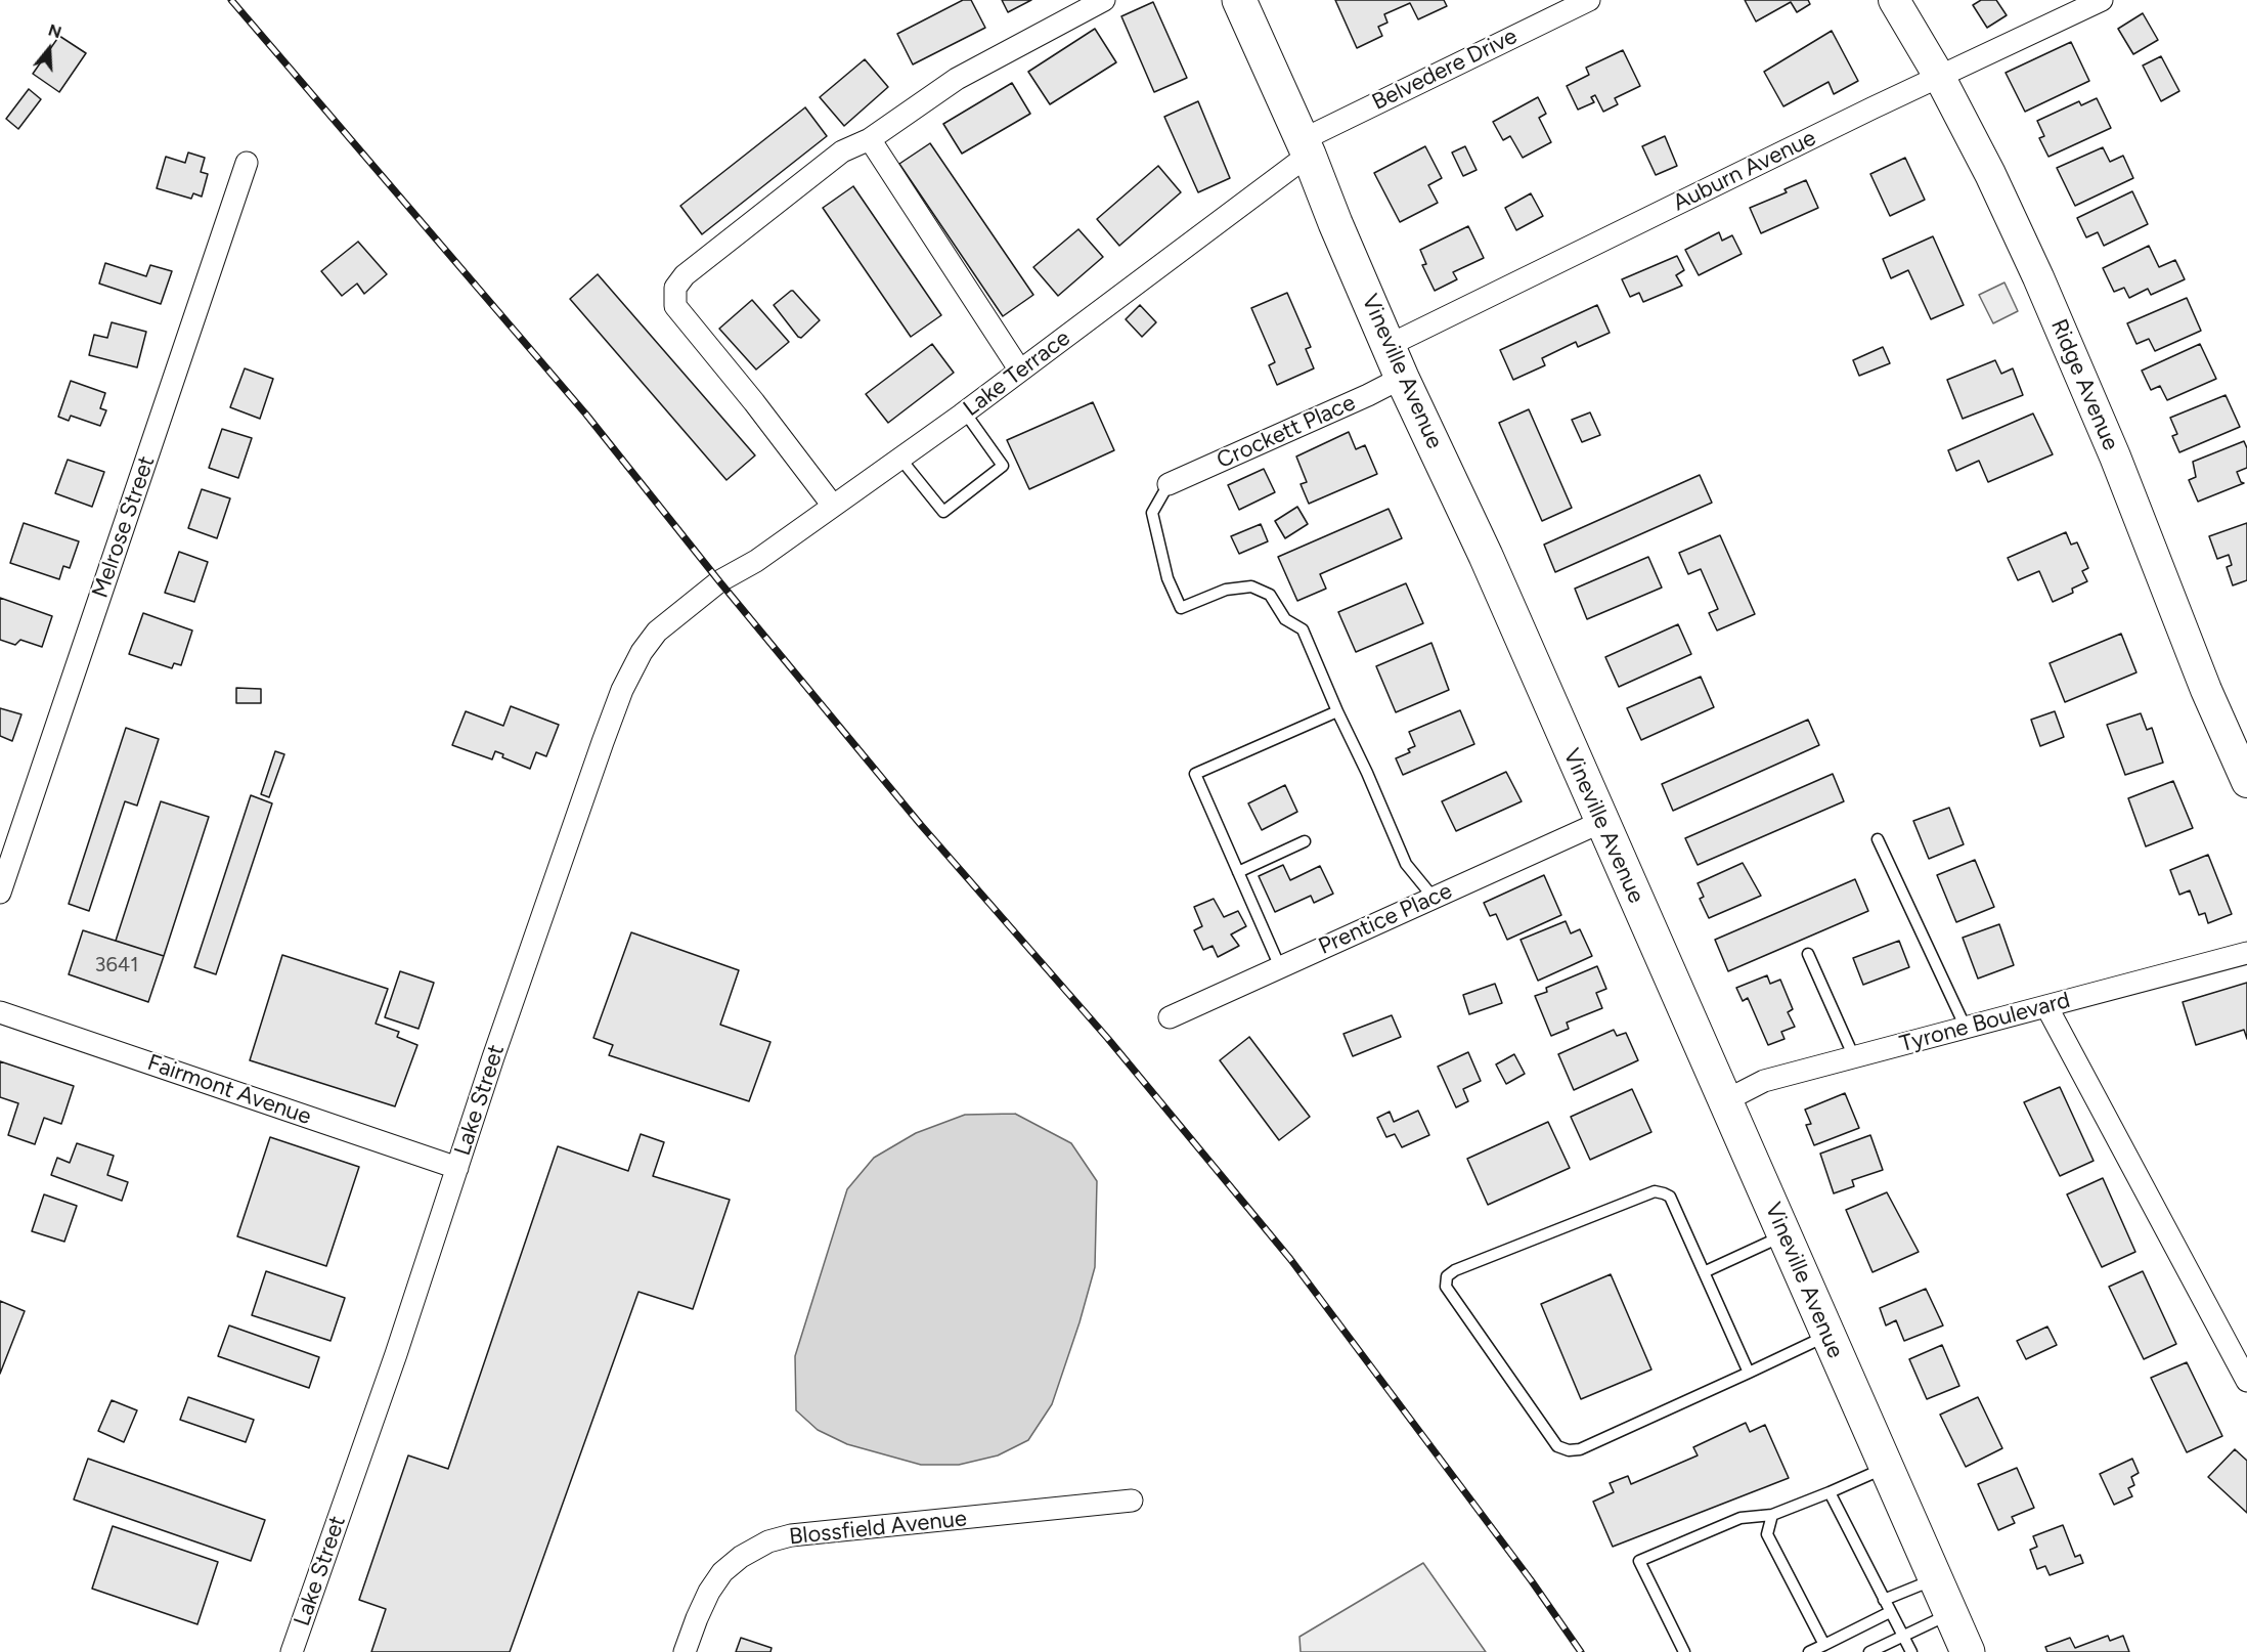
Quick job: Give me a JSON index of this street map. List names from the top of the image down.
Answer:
{
  "streets": {
    "main road": ["Vineville Avenue"],
    "street": [
      "Belvedere Drive",
      "Auburn Avenue",
      "Lake Terrace",
      "Ridge Avenue",
      "Crockett Place",
      "Melrose Street",
      "Prentice Place",
      "Tyrone Boulevard",
      "Fairmont Avenue",
      "Lake Street",
      "Blossfield Avenue"
    ]
  },
  "crossings": [
    ["Belvedere Drive", "Vineville Avenue"],
    ["Belvedere Drive", "Lake Terrace"],
    ["Auburn Avenue", "Vineville Avenue"],
    ["Auburn Avenue", "Ridge Avenue"],
    ["Vineville Avenue", "Lake Terrace"],
    ["Vineville Avenue", "Crockett Place"],
    ["Vineville Avenue", "Prentice Place"],
    ["Vineville Avenue", "Tyrone Boulevard"],
    ["Lake Terrace", "Lake Street"],
    ["Fairmont Avenue", "Lake Street"]
  ],
  "house_numbers": ["3641"],
  "north": "top"
}
